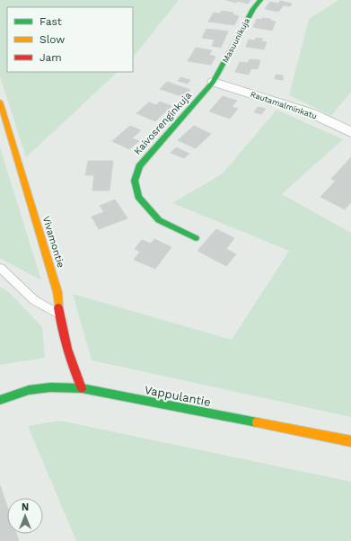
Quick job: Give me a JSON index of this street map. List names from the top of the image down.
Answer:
{
  "streets": {
    "street": [
      "Masuunikuja",
      "Rautamalminkatu",
      "Kaivosrenginkuja",
      "Vivamontie",
      "Vappulantie"
    ]
  },
  "crossings": [
    ["Masuunikuja", "Rautamalminkatu"],
    ["Masuunikuja", "Kaivosrenginkuja"],
    ["Rautamalminkatu", "Kaivosrenginkuja"],
    ["Vivamontie", "Vappulantie"]
  ],
  "legend": ["Fast", "Slow", "Jam"],
  "north": "top"
}
